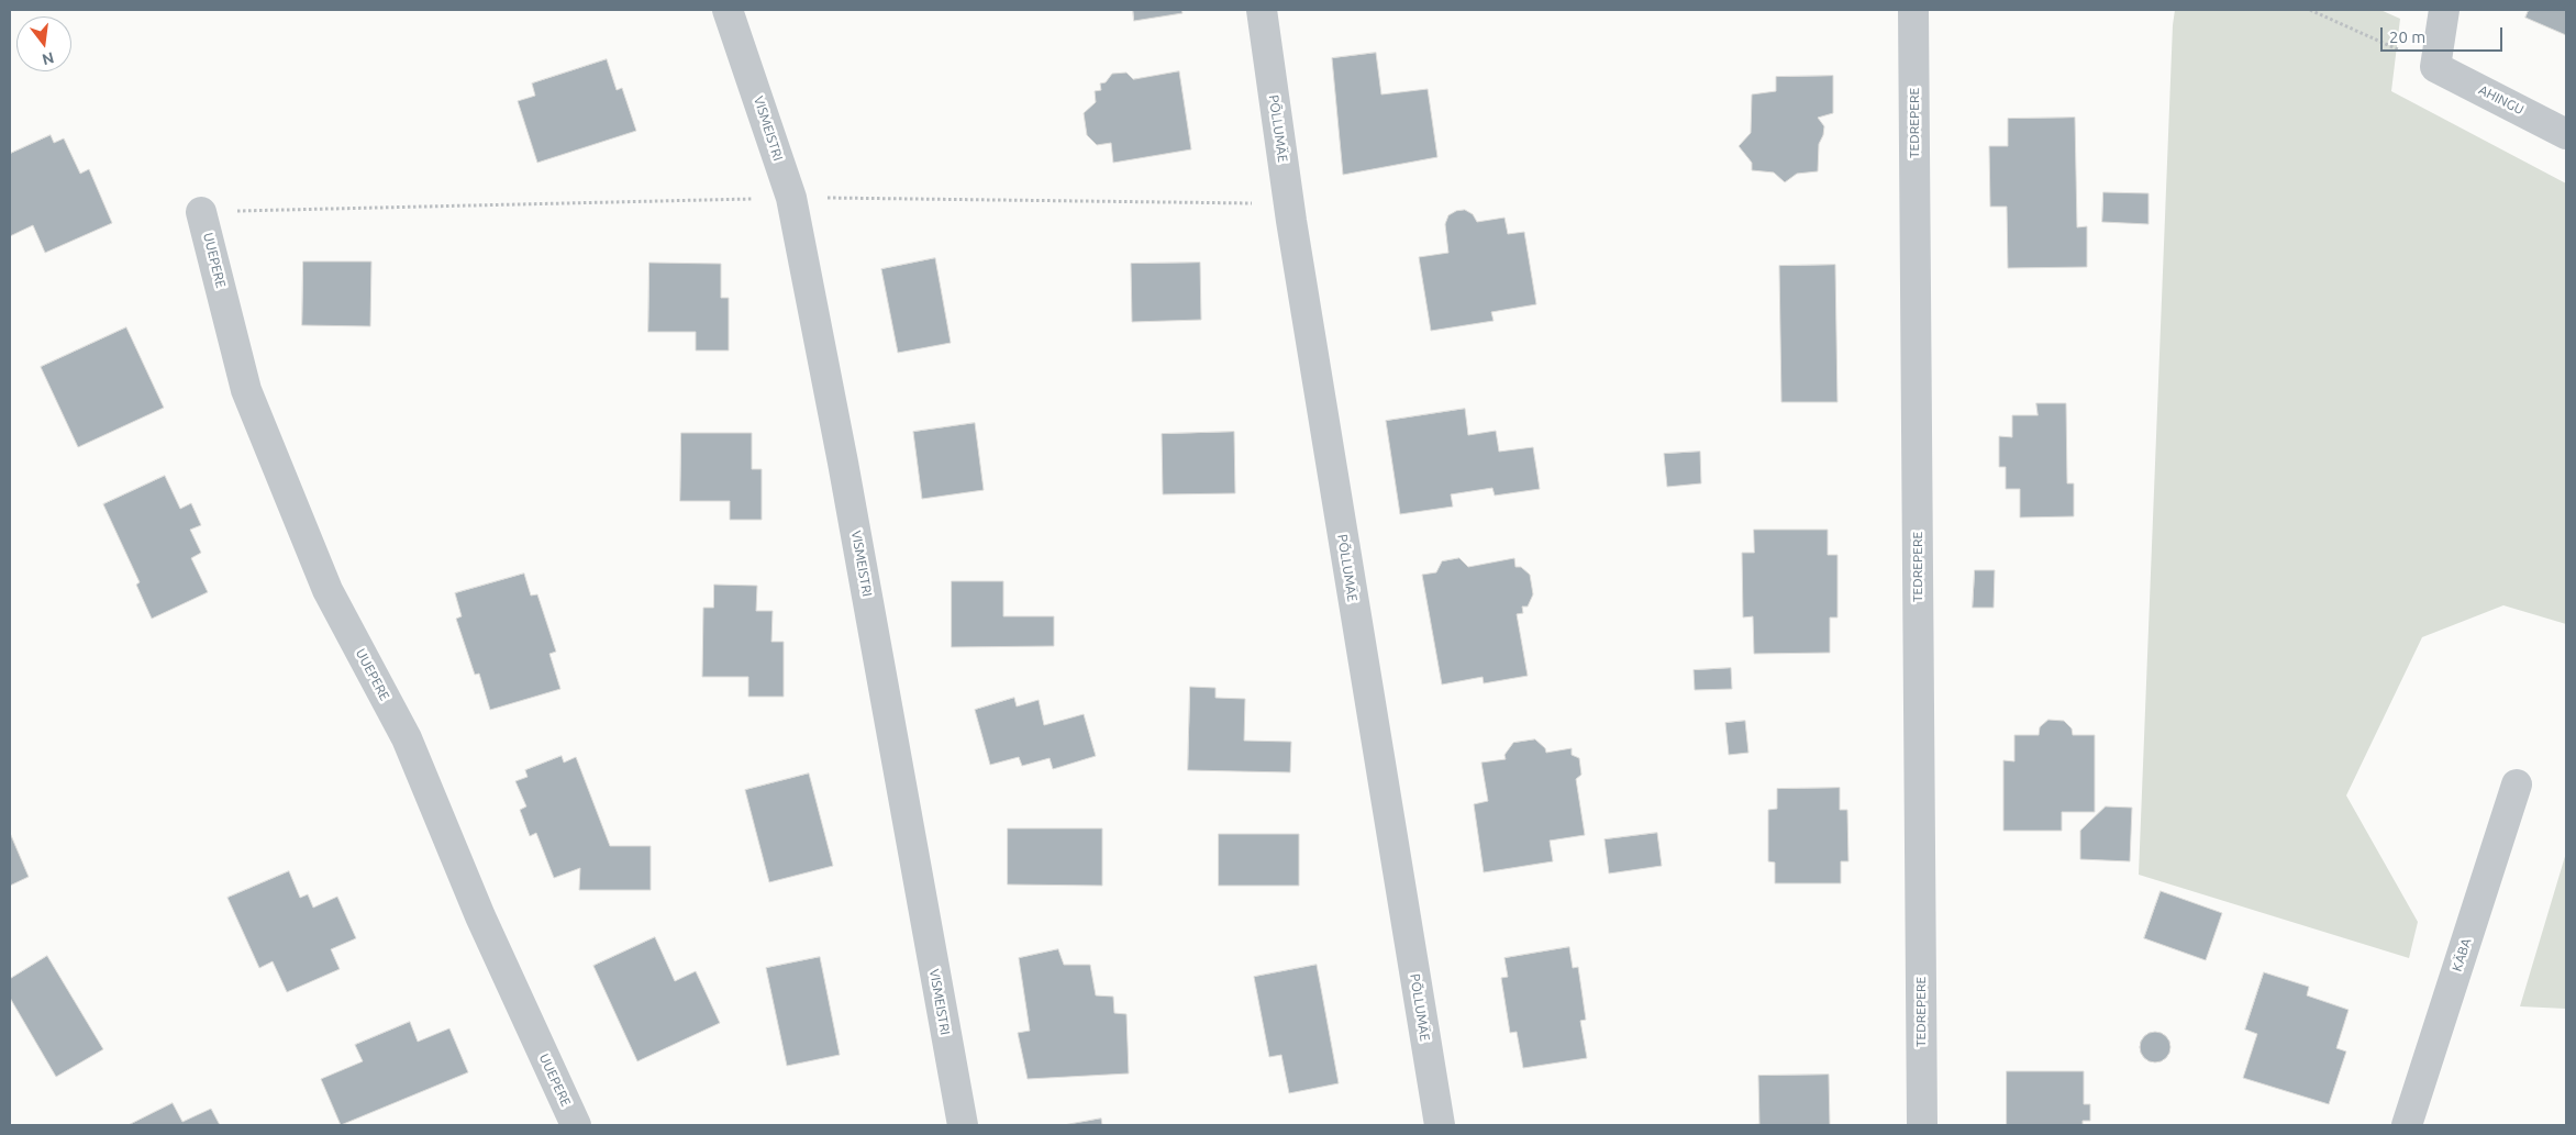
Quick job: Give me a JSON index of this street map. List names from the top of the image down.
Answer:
{
  "streets": {
    "street": [
      "AHINGU",
      "TEDREPERE",
      "VISMEISTRI",
      "PÕLLUMÄE",
      "UUEPERE",
      "KÄBA"
    ]
  },
  "scale_bar": "20 m",
  "north": "bottom"
}
